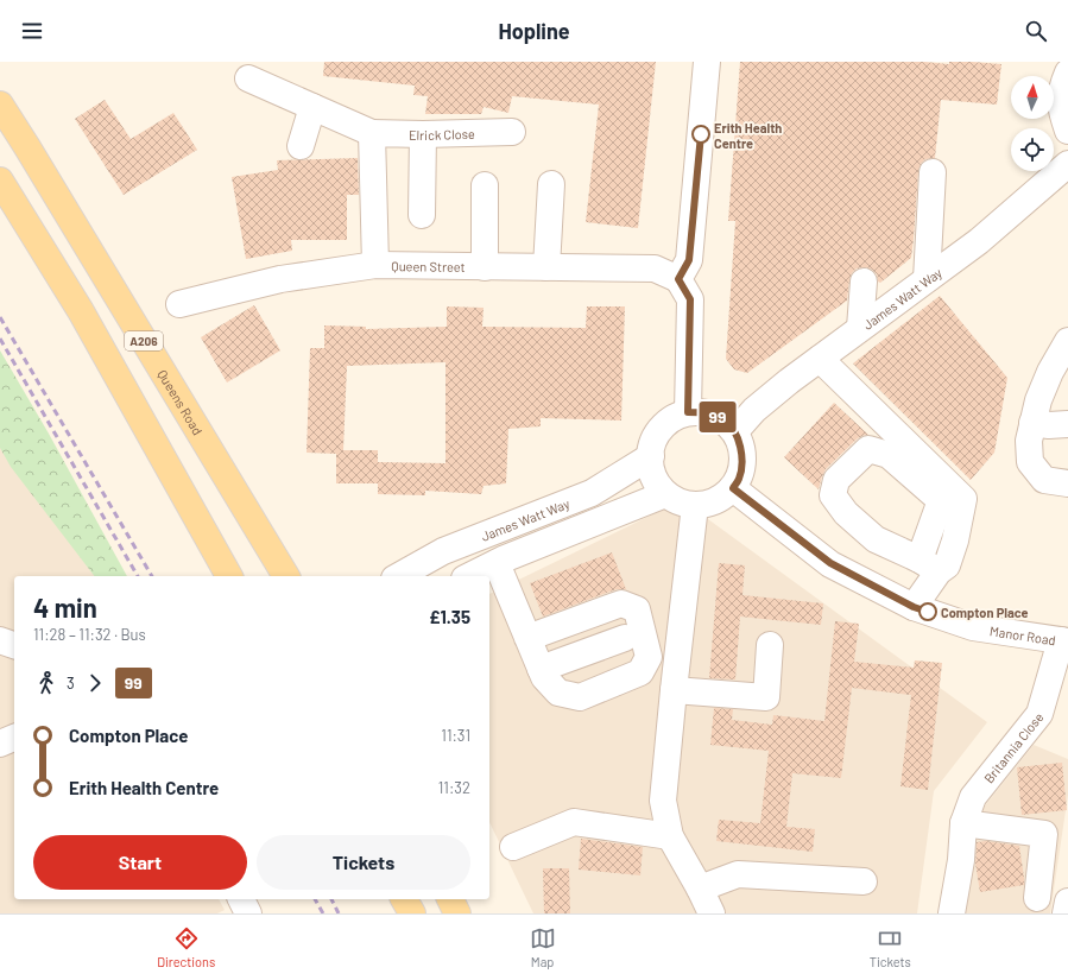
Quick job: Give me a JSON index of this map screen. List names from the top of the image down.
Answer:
{
  "streets": {
    "main road": ["A206", "Queens Road"],
    "street": [
      "Elrick Close",
      "Queen Street",
      "James Watt Way",
      "Manor Road",
      "Britannia Close"
    ]
  },
  "crossings": [
    ["James Watt Way", "Manor Road"],
    ["Manor Road", "Britannia Close"]
  ],
  "places": ["Erith Health Centre", "Compton Place"],
  "lines": ["bus line 99"],
  "north": "top",
  "page": {
    "header": "Hopline",
    "on_map": "99",
    "heading": ["4 min", "11:28 – 11:32 · Bus", "£1.35"],
    "legs": ["3", "99"],
    "list": [
      {
        "name": "Compton Place",
        "value": "11:31"
      },
      {
        "name": "Erith Health Centre",
        "value": "11:32"
      }
    ],
    "buttons": ["Start", "Tickets"],
    "tabs": ["Directions", "Map", "Tickets"]
  }
}
